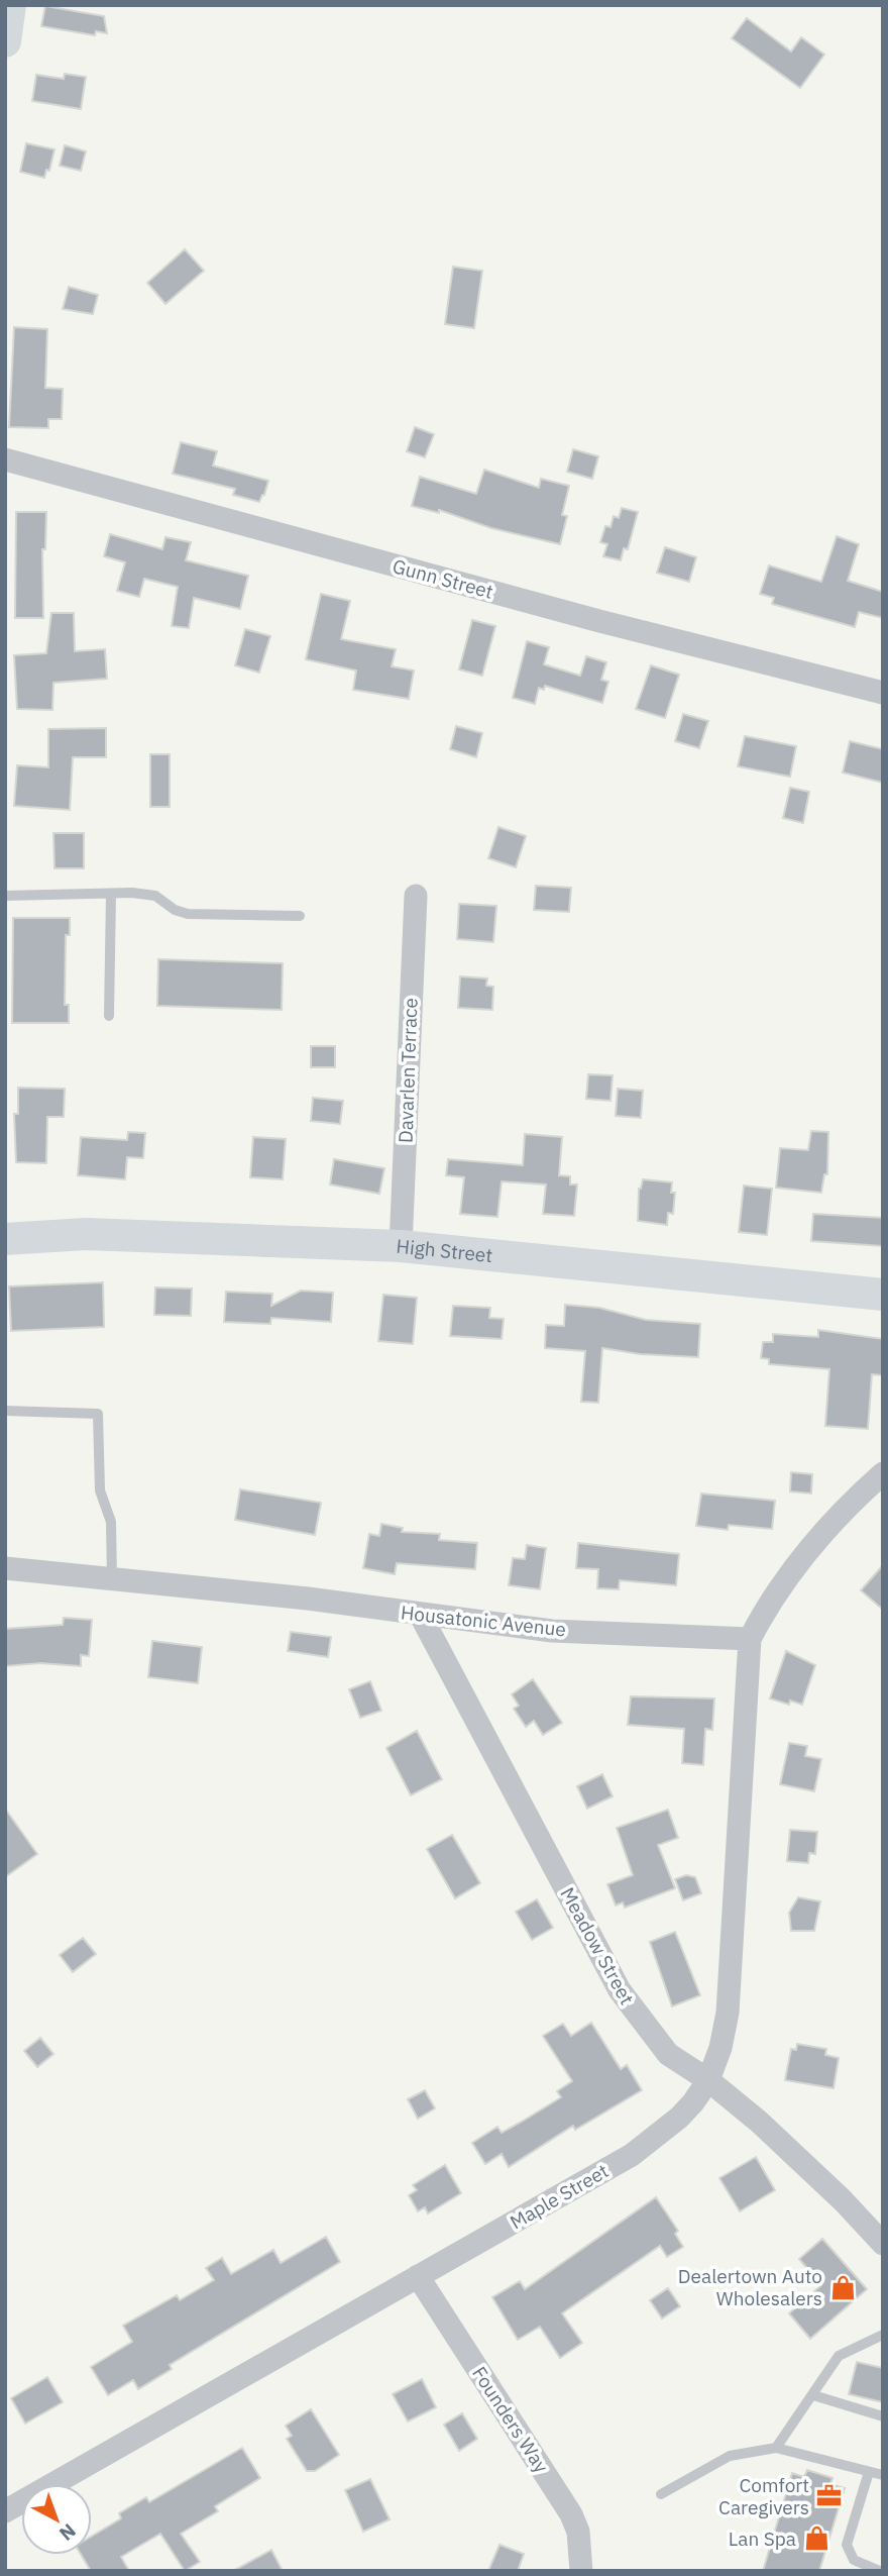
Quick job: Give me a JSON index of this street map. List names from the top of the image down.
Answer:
{
  "streets": {
    "main road": ["High Street"],
    "street": [
      "Gunn Street",
      "Davarlen Terrace",
      "Housatonic Avenue",
      "Meadow Street",
      "Maple Street",
      "Founders Way"
    ]
  },
  "crossings": [
    ["Davarlen Terrace", "High Street"],
    ["Housatonic Avenue", "Meadow Street"],
    ["Housatonic Avenue", "Maple Street"],
    ["Meadow Street", "Maple Street"],
    ["Maple Street", "Founders Way"]
  ],
  "places": {
    "shop": ["Dealertown Auto Wholesalers", "Lan Spa"],
    "office": ["Comfort Caregivers"]
  },
  "north": "bottom right"
}
